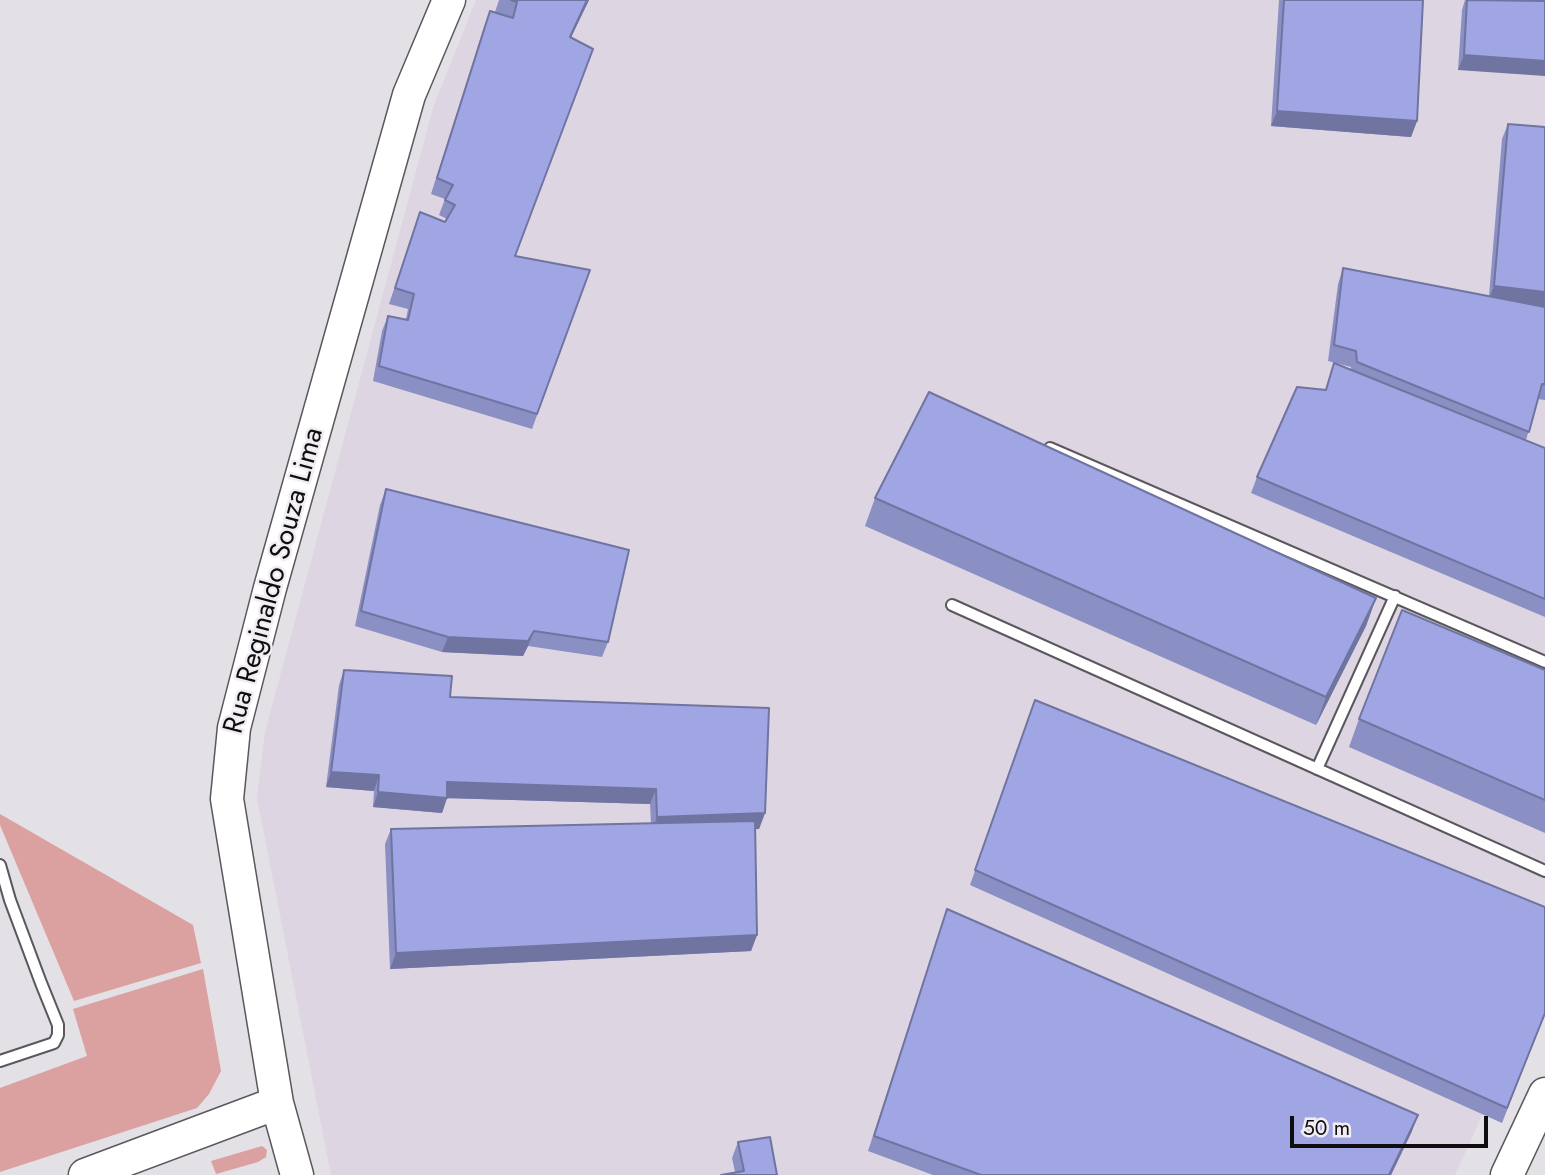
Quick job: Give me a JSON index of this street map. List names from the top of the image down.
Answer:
{
  "streets": {
    "street": ["Rua Reginaldo Souza Lima"]
  },
  "scale_bar": "50 m"
}
